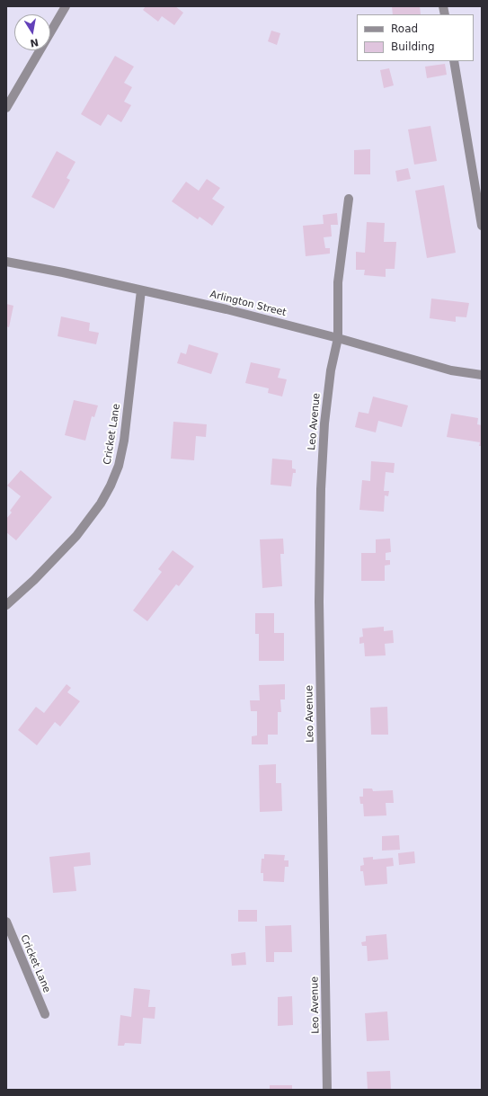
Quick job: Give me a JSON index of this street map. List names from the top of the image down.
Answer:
{
  "streets": {
    "street": ["Arlington Street", "Leo Avenue", "Cricket Lane"]
  },
  "crossings": [
    ["Arlington Street", "Leo Avenue"],
    ["Arlington Street", "Cricket Lane"]
  ],
  "legend": ["Road", "Building"],
  "north": "bottom"
}
